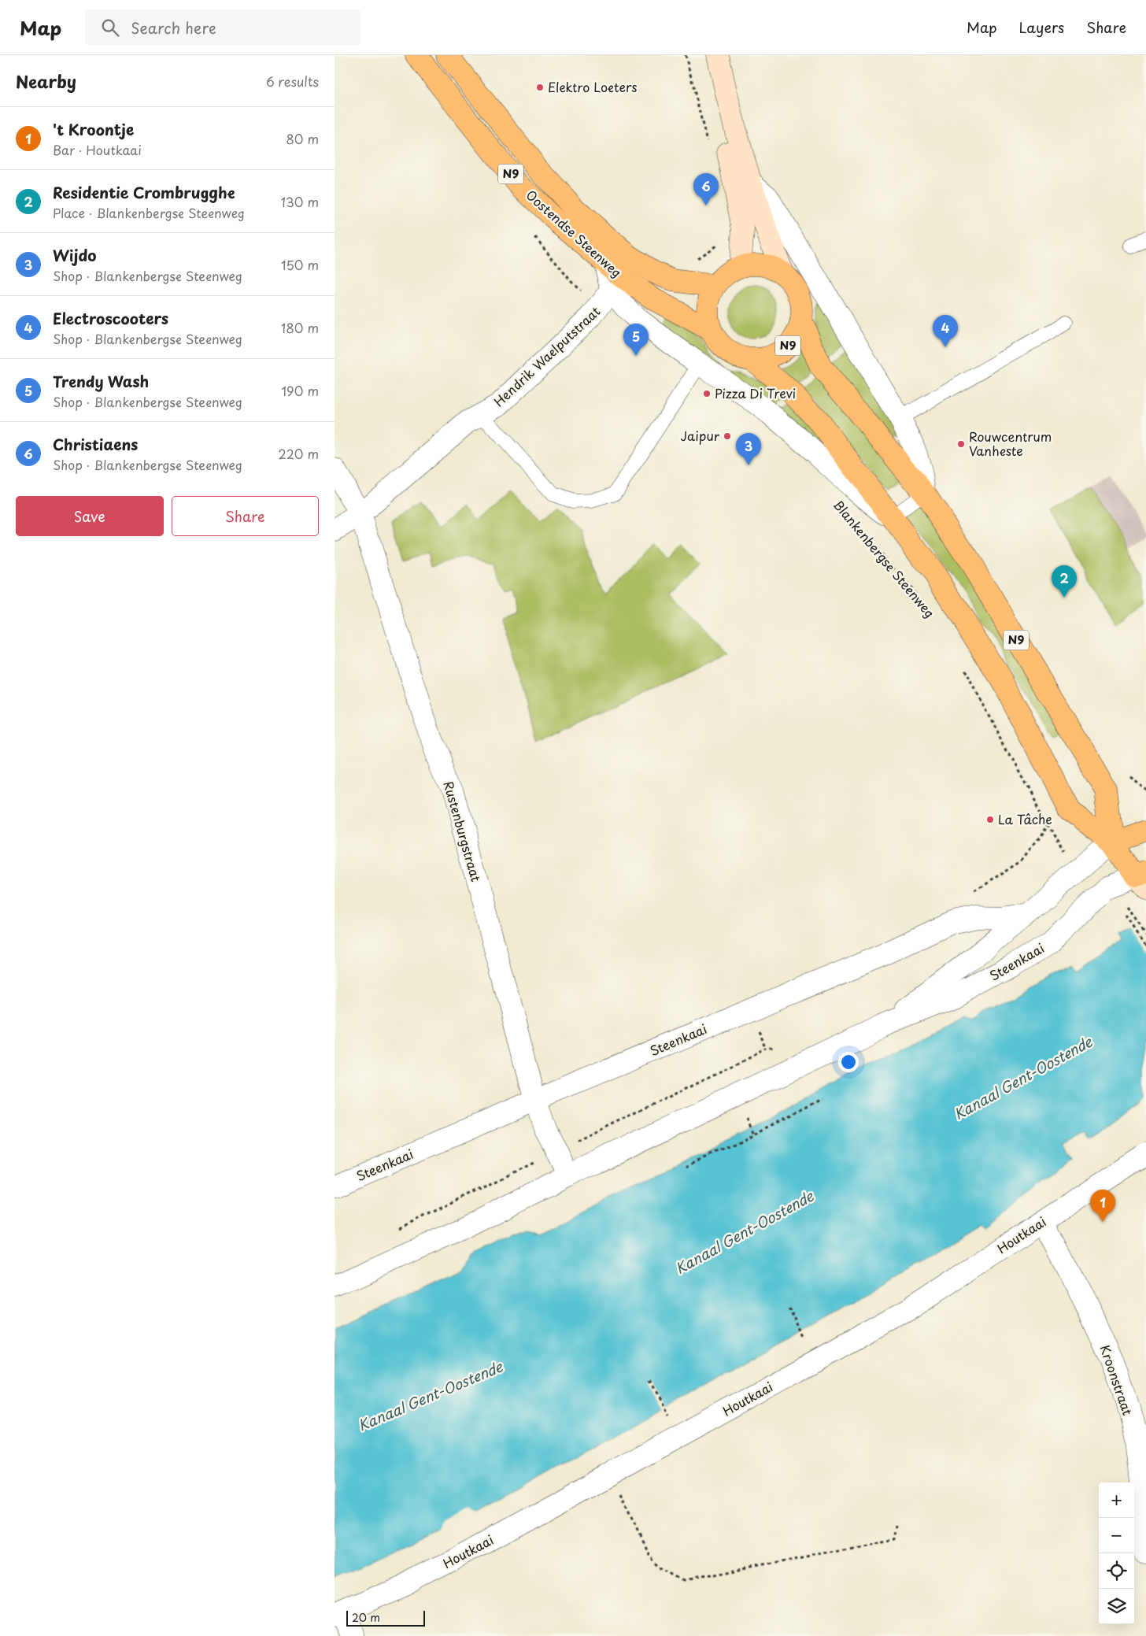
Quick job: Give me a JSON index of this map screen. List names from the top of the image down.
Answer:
{
  "streets": {
    "main road": ["N9", "Oostendse Steenweg", "Blankenbergse Steenweg"],
    "street": [
      "Hendrik Waelputstraat",
      "Rustenburgstraat",
      "Steenkaai",
      "Houtkaai",
      "Kroonstraat"
    ]
  },
  "crossings": [
    ["Oostendse Steenweg", "Hendrik Waelputstraat"],
    ["Oostendse Steenweg", "Blankenbergse Steenweg"],
    ["Hendrik Waelputstraat", "Blankenbergse Steenweg"],
    ["Hendrik Waelputstraat", "Rustenburgstraat"],
    ["Blankenbergse Steenweg", "Steenkaai"],
    ["Rustenburgstraat", "Steenkaai"],
    ["Houtkaai", "Kroonstraat"]
  ],
  "water": ["Kanaal Gent-Oostende"],
  "places": [
    "Elektro Loeters",
    "Pizza Di Trevi",
    "Jaipur",
    "Rouwcentrum Vanheste",
    "La Tâche"
  ],
  "scale_bar": "20 m",
  "page": {
    "header": "Map",
    "search": "Search here",
    "nav": ["Map", "Layers", "Share"],
    "heading": ["Nearby", "6 results"],
    "list": [
      {
        "mark": "1",
        "name": "'t Kroontje",
        "note": "Bar · Houtkaai",
        "value": "80 m"
      },
      {
        "mark": "2",
        "name": "Residentie Crombrugghe",
        "note": "Place · Blankenbergse Steenweg",
        "value": "130 m"
      },
      {
        "mark": "3",
        "name": "Wijdo",
        "note": "Shop · Blankenbergse Steenweg",
        "value": "150 m"
      },
      {
        "mark": "4",
        "name": "Electroscooters",
        "note": "Shop · Blankenbergse Steenweg",
        "value": "180 m"
      },
      {
        "mark": "5",
        "name": "Trendy Wash",
        "note": "Shop · Blankenbergse Steenweg",
        "value": "190 m"
      },
      {
        "mark": "6",
        "name": "Christiaens",
        "note": "Shop · Blankenbergse Steenweg",
        "value": "220 m"
      }
    ],
    "pins": [
      "6",
      "4",
      "5",
      "3",
      "2",
      "1"
    ],
    "buttons": ["Save", "Share"],
    "map_buttons": ["+", "−"],
    "scale": "20 m"
  }
}
